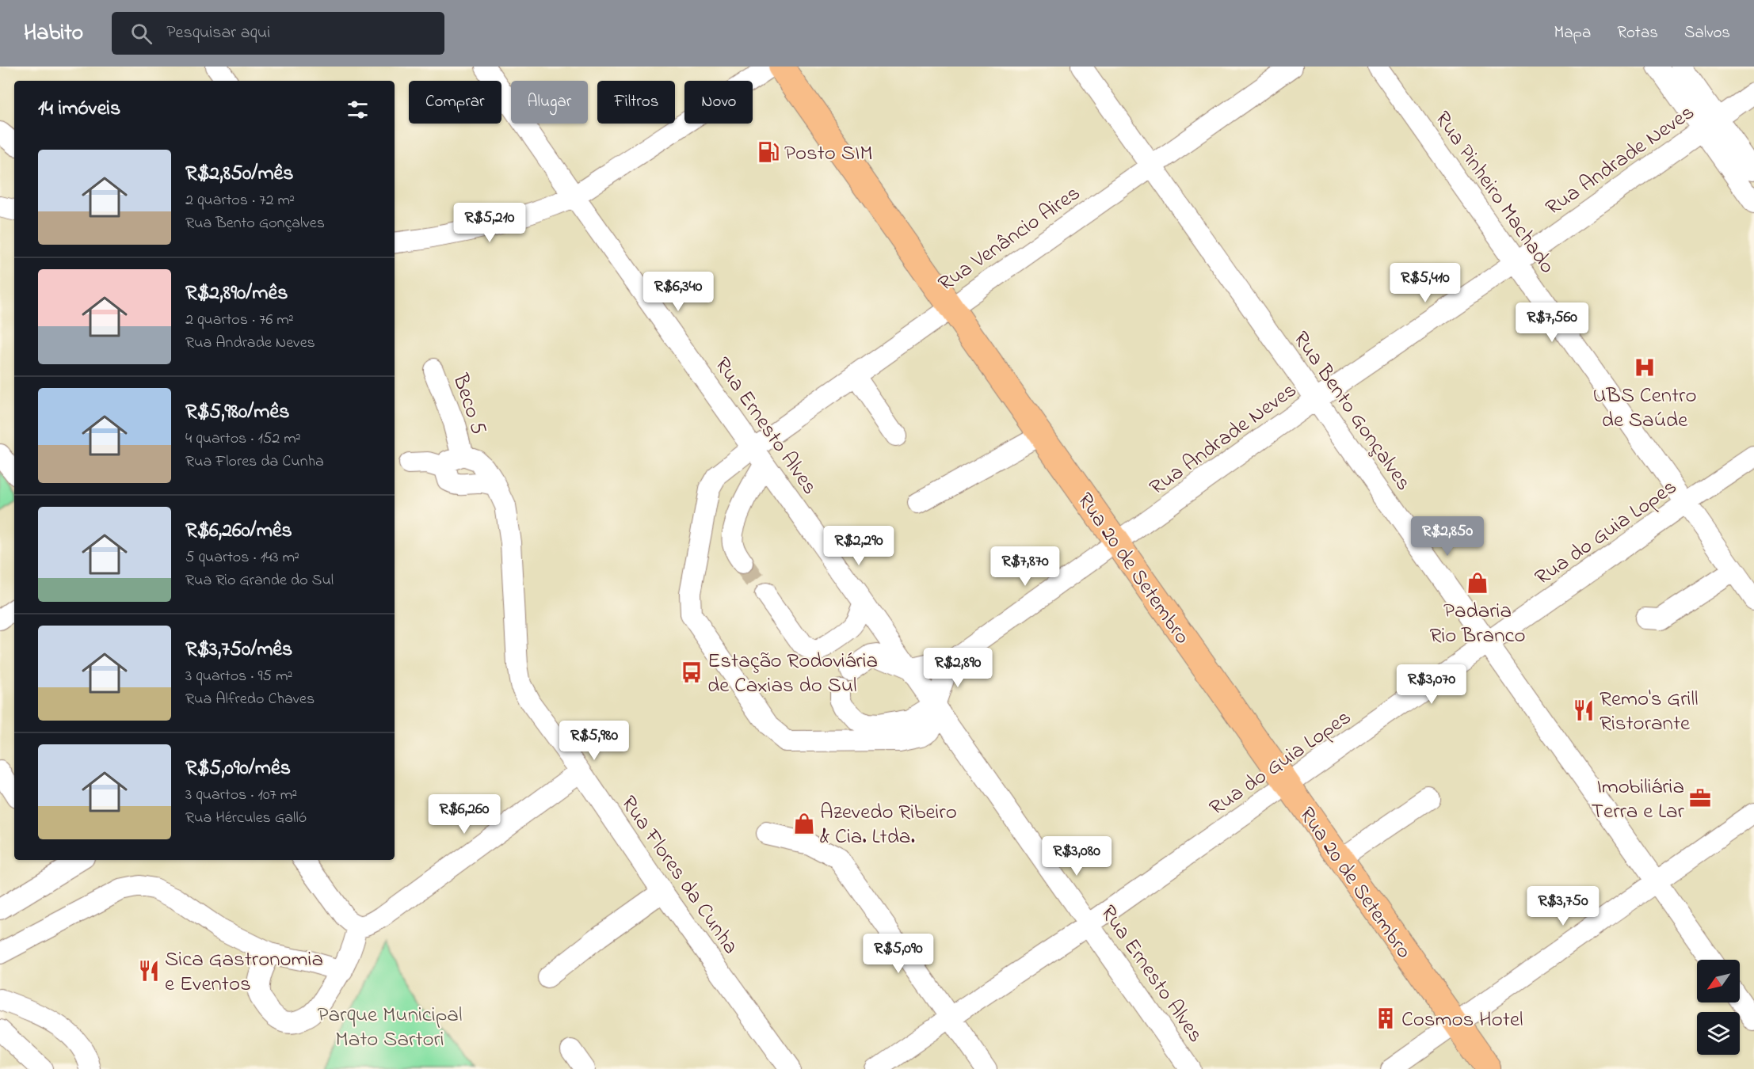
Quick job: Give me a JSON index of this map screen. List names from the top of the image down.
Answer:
{
  "streets": {
    "main road": ["Rua 20 de Setembro"],
    "street": [
      "Rua Andrade Neves",
      "Rua Pinheiro Machado",
      "Rua Venâncio Aires",
      "Beco 5",
      "Rua Bento Gonçalves",
      "Rua Ernesto Alves",
      "Rua do Guia Lopes",
      "Rua Flores da Cunha"
    ]
  },
  "crossings": [
    ["Rua Andrade Neves", "Rua Pinheiro Machado"],
    ["Rua Andrade Neves", "Rua Venâncio Aires"],
    ["Rua Andrade Neves", "Rua Bento Gonçalves"],
    ["Rua Andrade Neves", "Rua Ernesto Alves"],
    ["Rua Andrade Neves", "Rua 20 de Setembro"],
    ["Rua Pinheiro Machado", "Rua do Guia Lopes"],
    ["Rua Venâncio Aires", "Rua Bento Gonçalves"],
    ["Rua Venâncio Aires", "Rua Ernesto Alves"],
    ["Rua Venâncio Aires", "Rua 20 de Setembro"],
    ["Beco 5", "Rua Flores da Cunha"],
    ["Rua Bento Gonçalves", "Rua do Guia Lopes"],
    ["Rua Ernesto Alves", "Rua do Guia Lopes"],
    ["Rua do Guia Lopes", "Rua 20 de Setembro"]
  ],
  "parks": ["Parque Municipal Mato Sartori"],
  "places": {
    "fuel station": ["Posto SIM"],
    "hospital": ["UBS Centro de Saúde"],
    "shop": ["Padaria Rio Branco", "Azevedo Ribeiro & Cia. Ltda."],
    "bus stop": ["Estação Rodoviária de Caxias do Sul"],
    "restaurant": ["Remo's Grill Ristorante", "Sica Gastronomia e Eventos"],
    "office": ["Imobiliária Terra e Lar"],
    "building": ["Cosmos Hotel"]
  },
  "north": "bottom left",
  "page": {
    "header": "Habito",
    "search": "Pesquisar aqui",
    "nav": ["Mapa", "Rotas", "Salvos"],
    "chip": [
      "Comprar",
      "Alugar",
      "Filtros",
      "Novo"
    ],
    "heading": "14 imóveis",
    "list": [
      {
        "name": "R$2,850/mês",
        "note": "2 quartos · 72 m² · Rua Bento Gonçalves"
      },
      {
        "name": "R$2,890/mês",
        "note": "2 quartos · 76 m² · Rua Andrade Neves"
      },
      {
        "name": "R$5,980/mês",
        "note": "4 quartos · 152 m² · Rua Flores da Cunha"
      },
      {
        "name": "R$6,260/mês",
        "note": "5 quartos · 143 m² · Rua Rio Grande do Sul"
      },
      {
        "name": "R$3,750/mês",
        "note": "3 quartos · 95 m² · Rua Alfredo Chaves"
      },
      {
        "name": "R$5,090/mês",
        "note": "3 quartos · 107 m² · Rua Hércules Galló"
      }
    ],
    "price": [
      "R$5,210",
      "R$5,410",
      "R$6,340",
      "R$7,560",
      "R$2,850",
      "R$2,290",
      "R$7,870",
      "R$2,890",
      "R$3,070",
      "R$5,980",
      "R$6,260",
      "R$3,080",
      "R$3,750",
      "R$5,090"
    ]
  }
}
